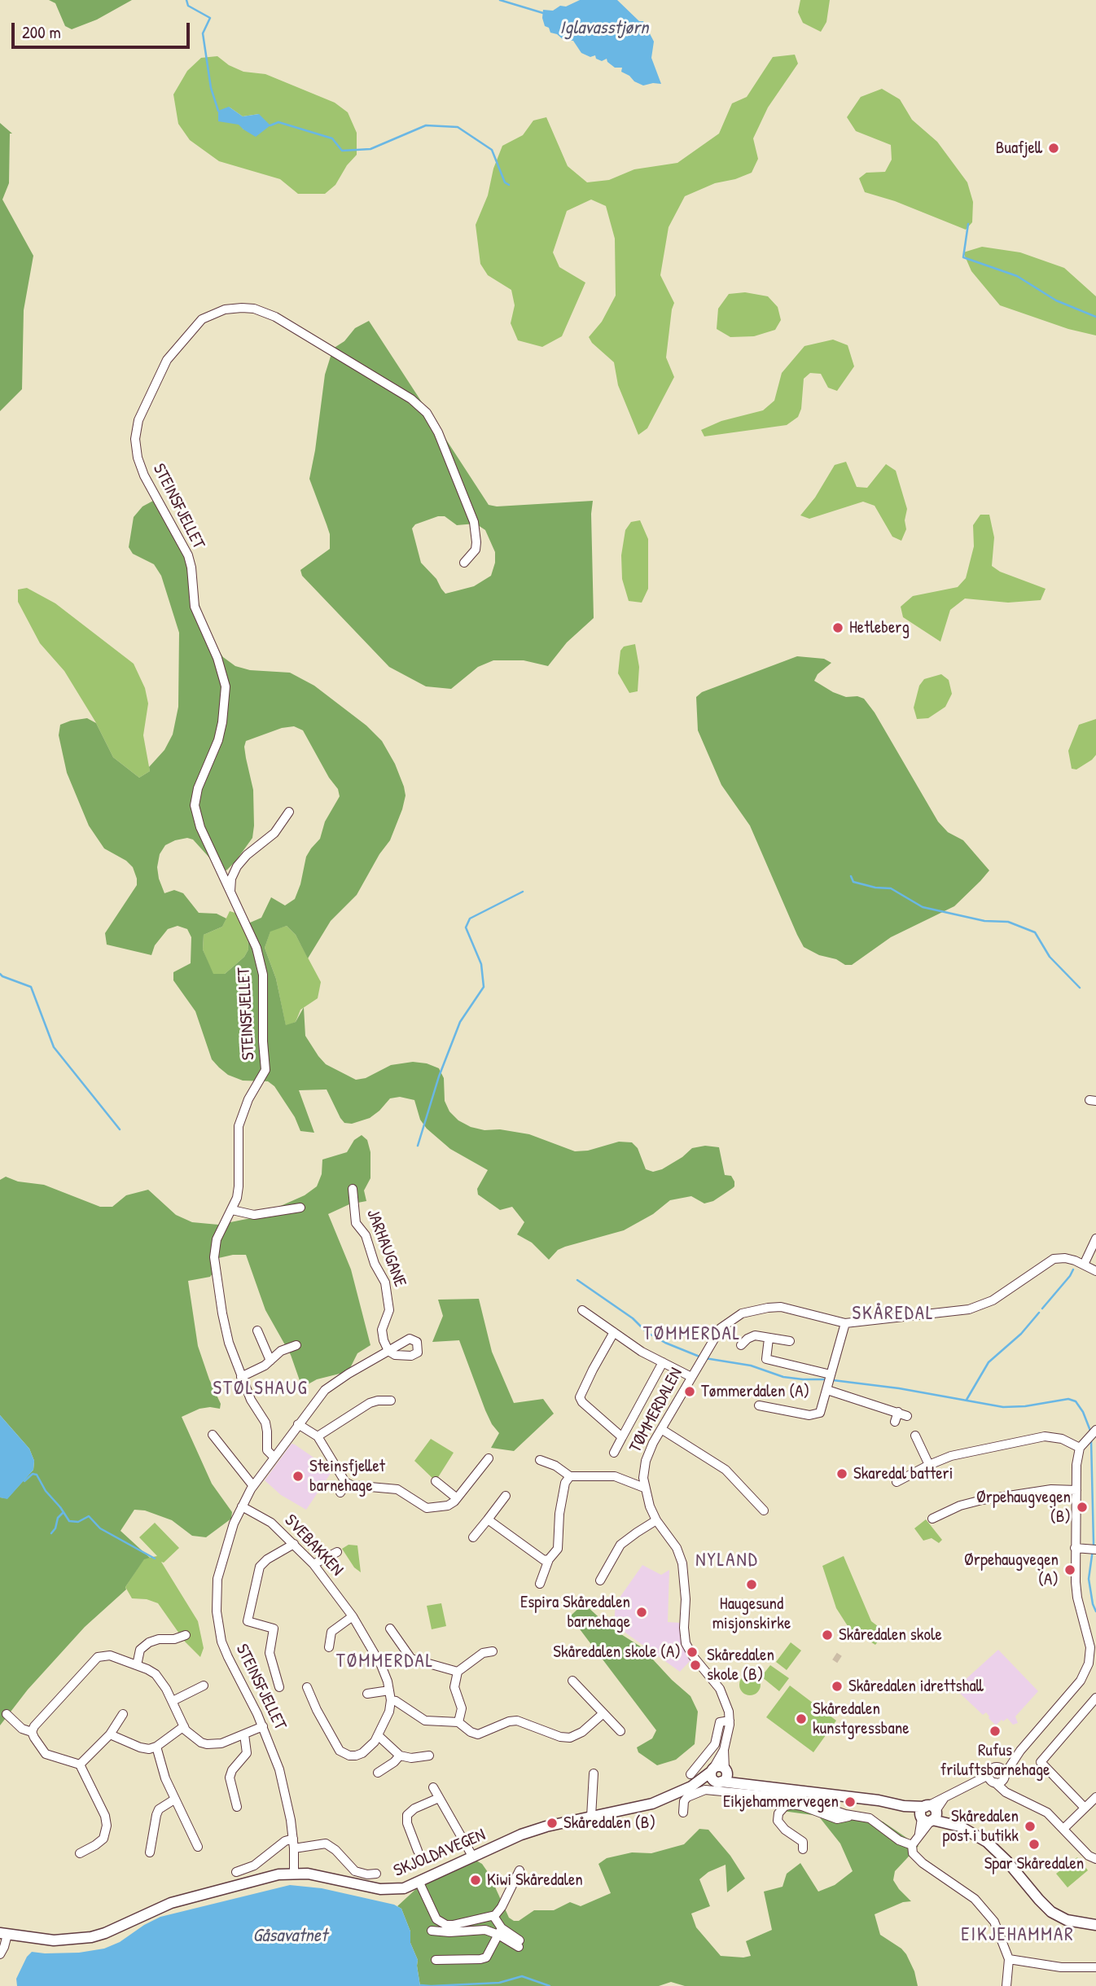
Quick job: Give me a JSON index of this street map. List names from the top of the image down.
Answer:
{
  "streets": {
    "main road": ["SKJOLDAVEGEN"],
    "street": [
      "STEINSFJELLET",
      "JARHAUGANE",
      "TØMMERDALEN",
      "SVEBAKKEN"
    ]
  },
  "crossings": [
    ["STEINSFJELLET", "JARHAUGANE"],
    ["STEINSFJELLET", "SVEBAKKEN"],
    ["STEINSFJELLET", "SKJOLDAVEGEN"],
    ["TØMMERDALEN", "SKJOLDAVEGEN"]
  ],
  "districts": [
    "SKÅREDAL",
    "TØMMERDAL",
    "STØLSHAUG",
    "NYLAND",
    "TØMMERDAL",
    "EIKJEHAMMAR"
  ],
  "water": ["Iglavasstjørn", "Gåsavatnet"],
  "places": [
    "Buafjell",
    "Hetleberg",
    "Tømmerdalen (A)",
    "Skaredal batteri",
    "Steinsfjellet barnehage",
    "Ørpehaugvegen (B)",
    "Ørpehaugvegen (A)",
    "Haugesund misjonskirke",
    "Espira Skåredalen barnehage",
    "Skåredalen skole",
    "Skåredalen skole (A)",
    "Skåredalen skole (B)",
    "Skåredalen idrettshall",
    "Skåredalen kunstgressbane",
    "Rufus friluftsbarnehage",
    "Eikjehammervegen",
    "Skåredalen (B)",
    "Skåredalen post i butikk",
    "Spar Skåredalen",
    "Kiwi Skåredalen"
  ],
  "scale_bar": "200 m"
}
